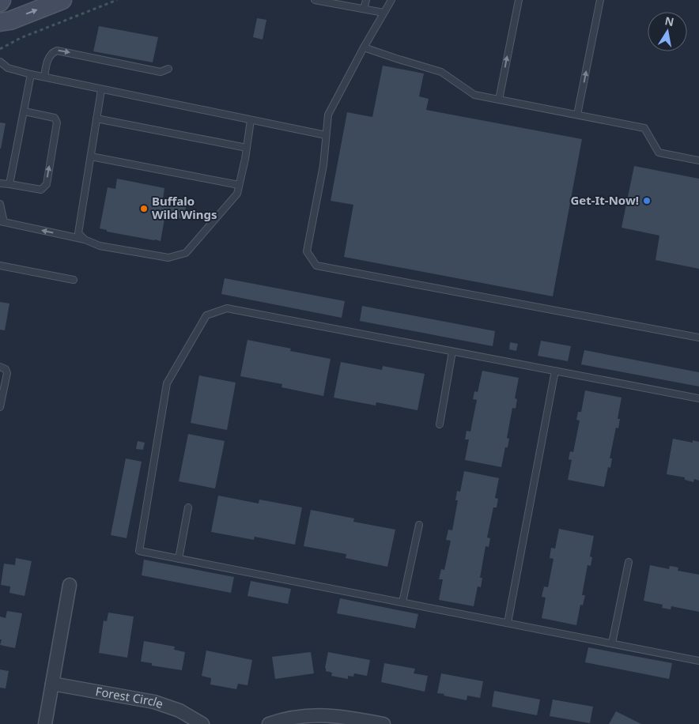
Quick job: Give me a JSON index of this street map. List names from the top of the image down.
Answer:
{
  "streets": {
    "street": ["Forest Circle"]
  },
  "places": ["Get-It-Now!", "Buffalo Wild Wings"],
  "north": "top"
}
